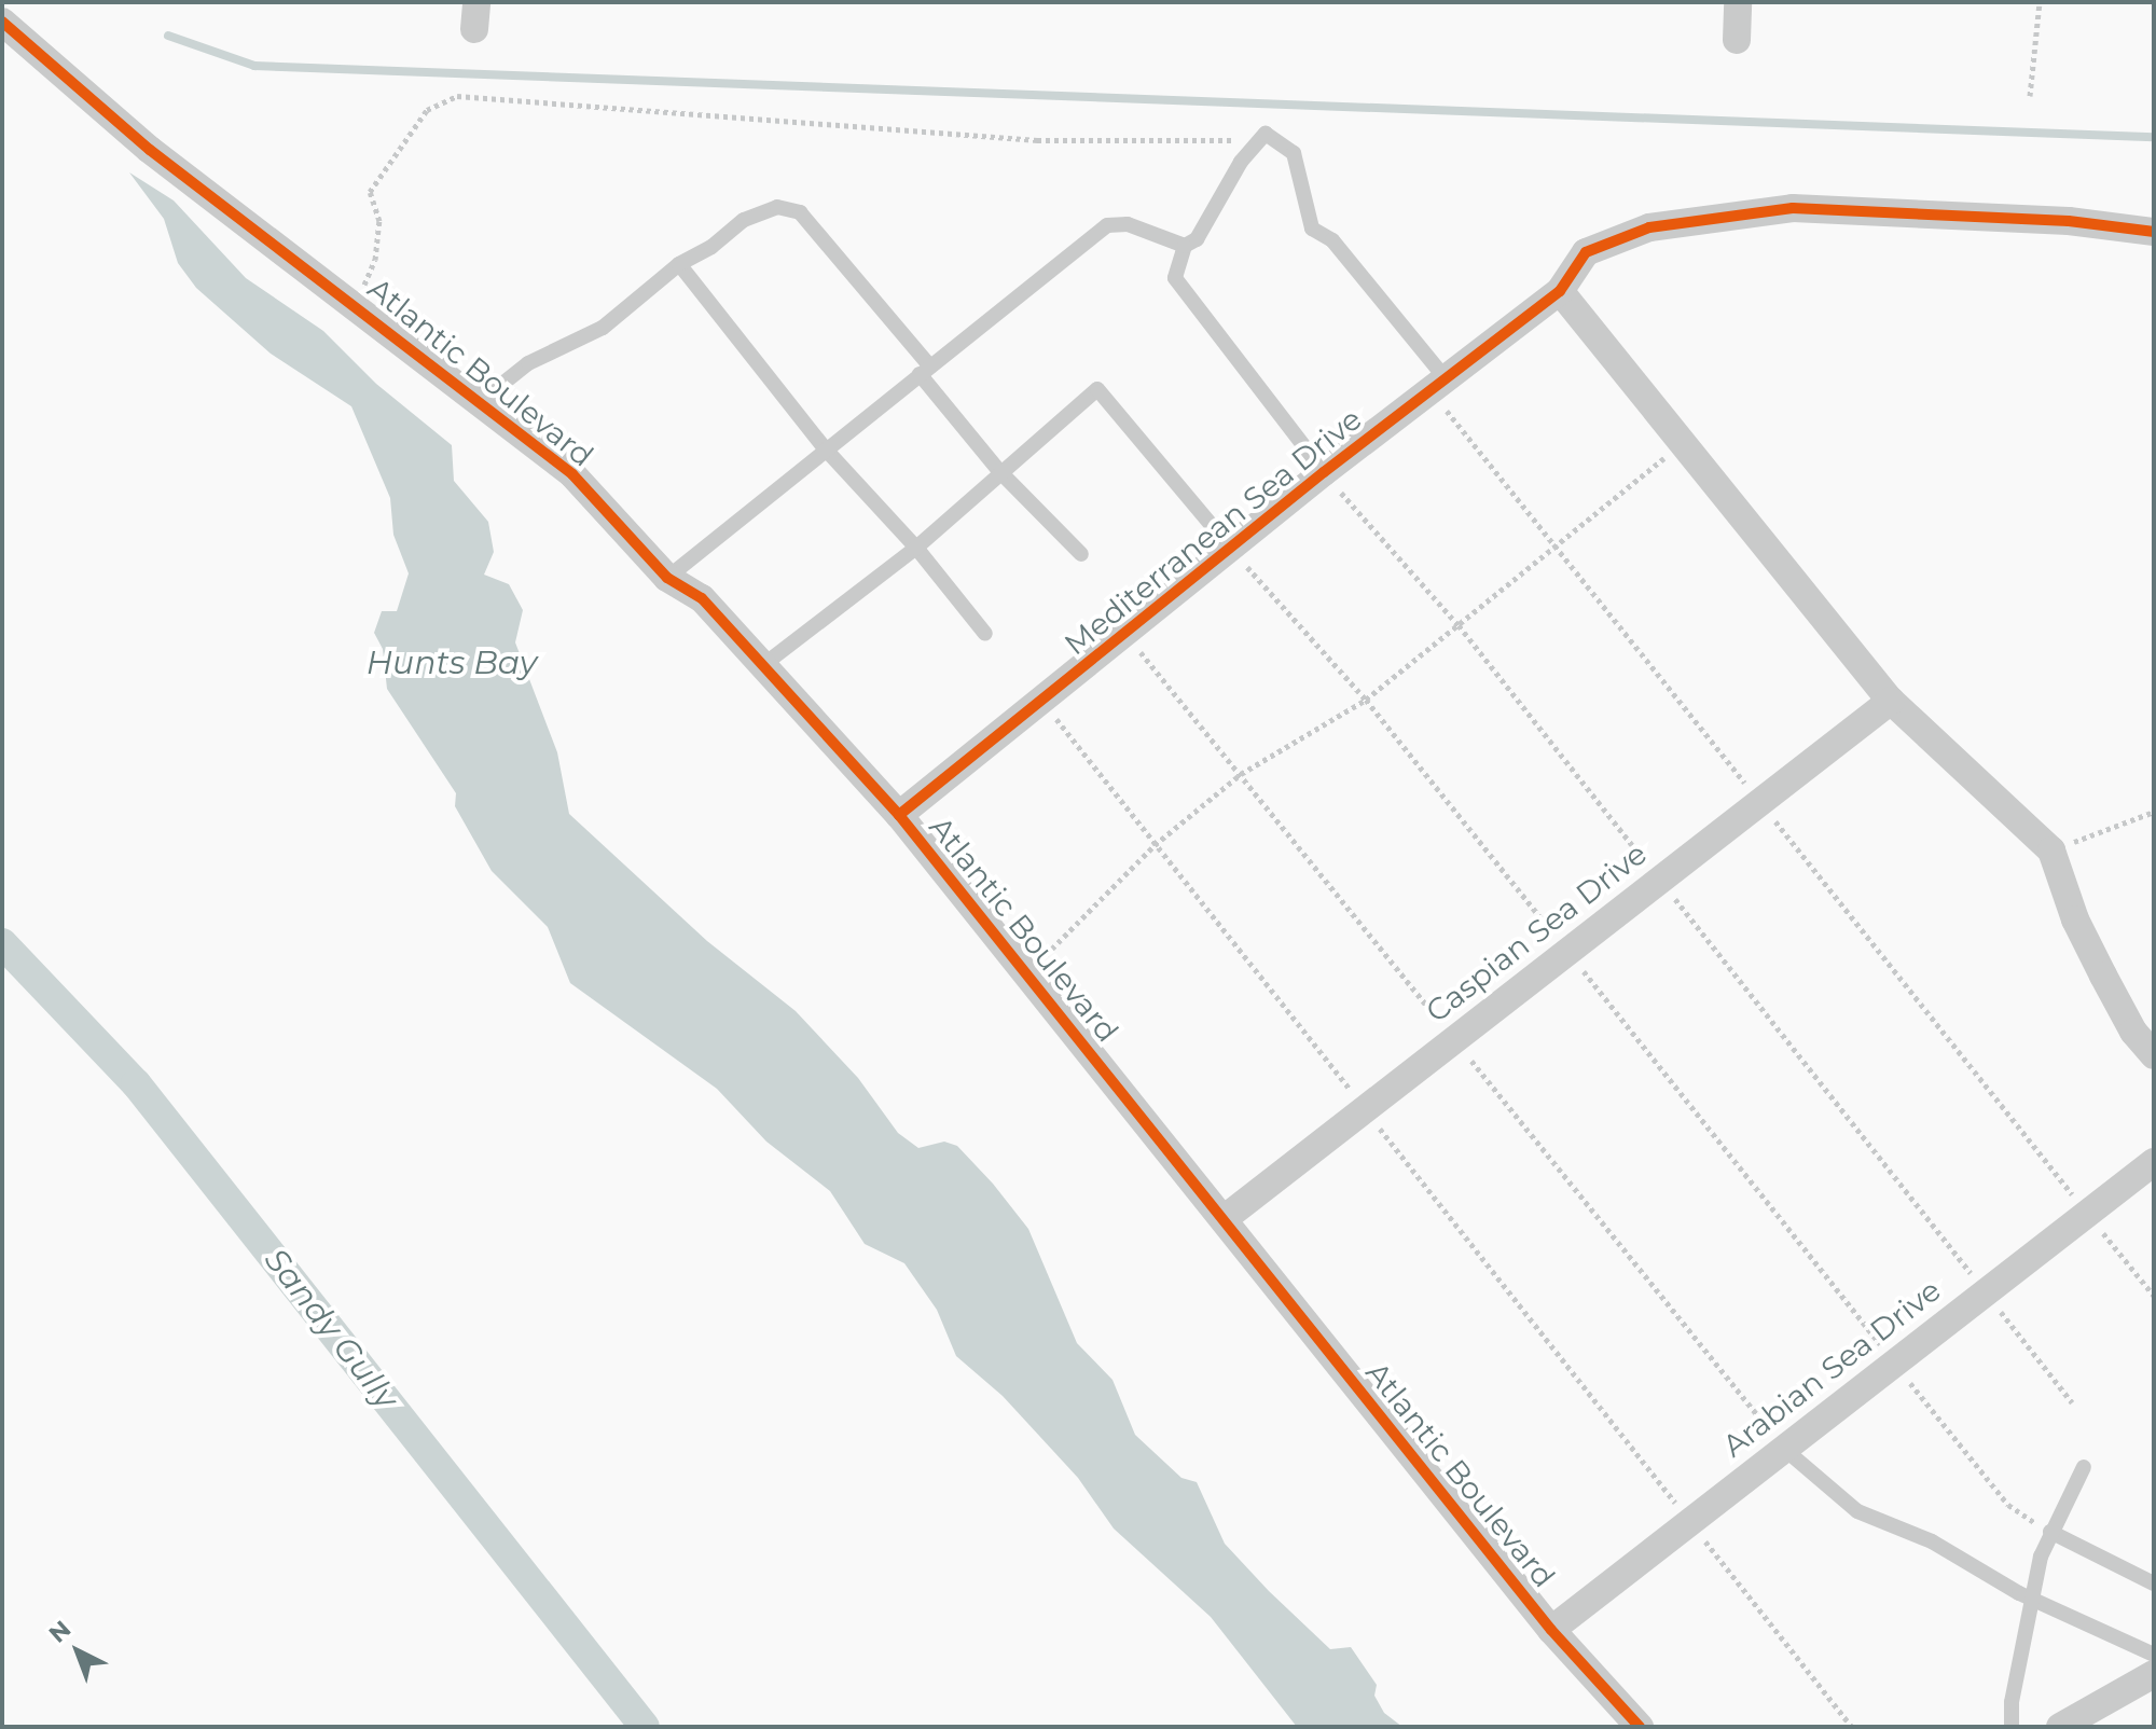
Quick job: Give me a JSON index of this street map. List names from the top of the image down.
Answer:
{
  "streets": {
    "street": [
      "Atlantic Boulevard",
      "Mediterranean Sea Drive",
      "Caspian Sea Drive",
      "Arabian Sea Drive"
    ]
  },
  "crossings": [
    ["Atlantic Boulevard", "Mediterranean Sea Drive"],
    ["Atlantic Boulevard", "Caspian Sea Drive"],
    ["Atlantic Boulevard", "Arabian Sea Drive"]
  ],
  "water": ["Hunts Bay", "Sandy Gully"],
  "north": "top left"
}
